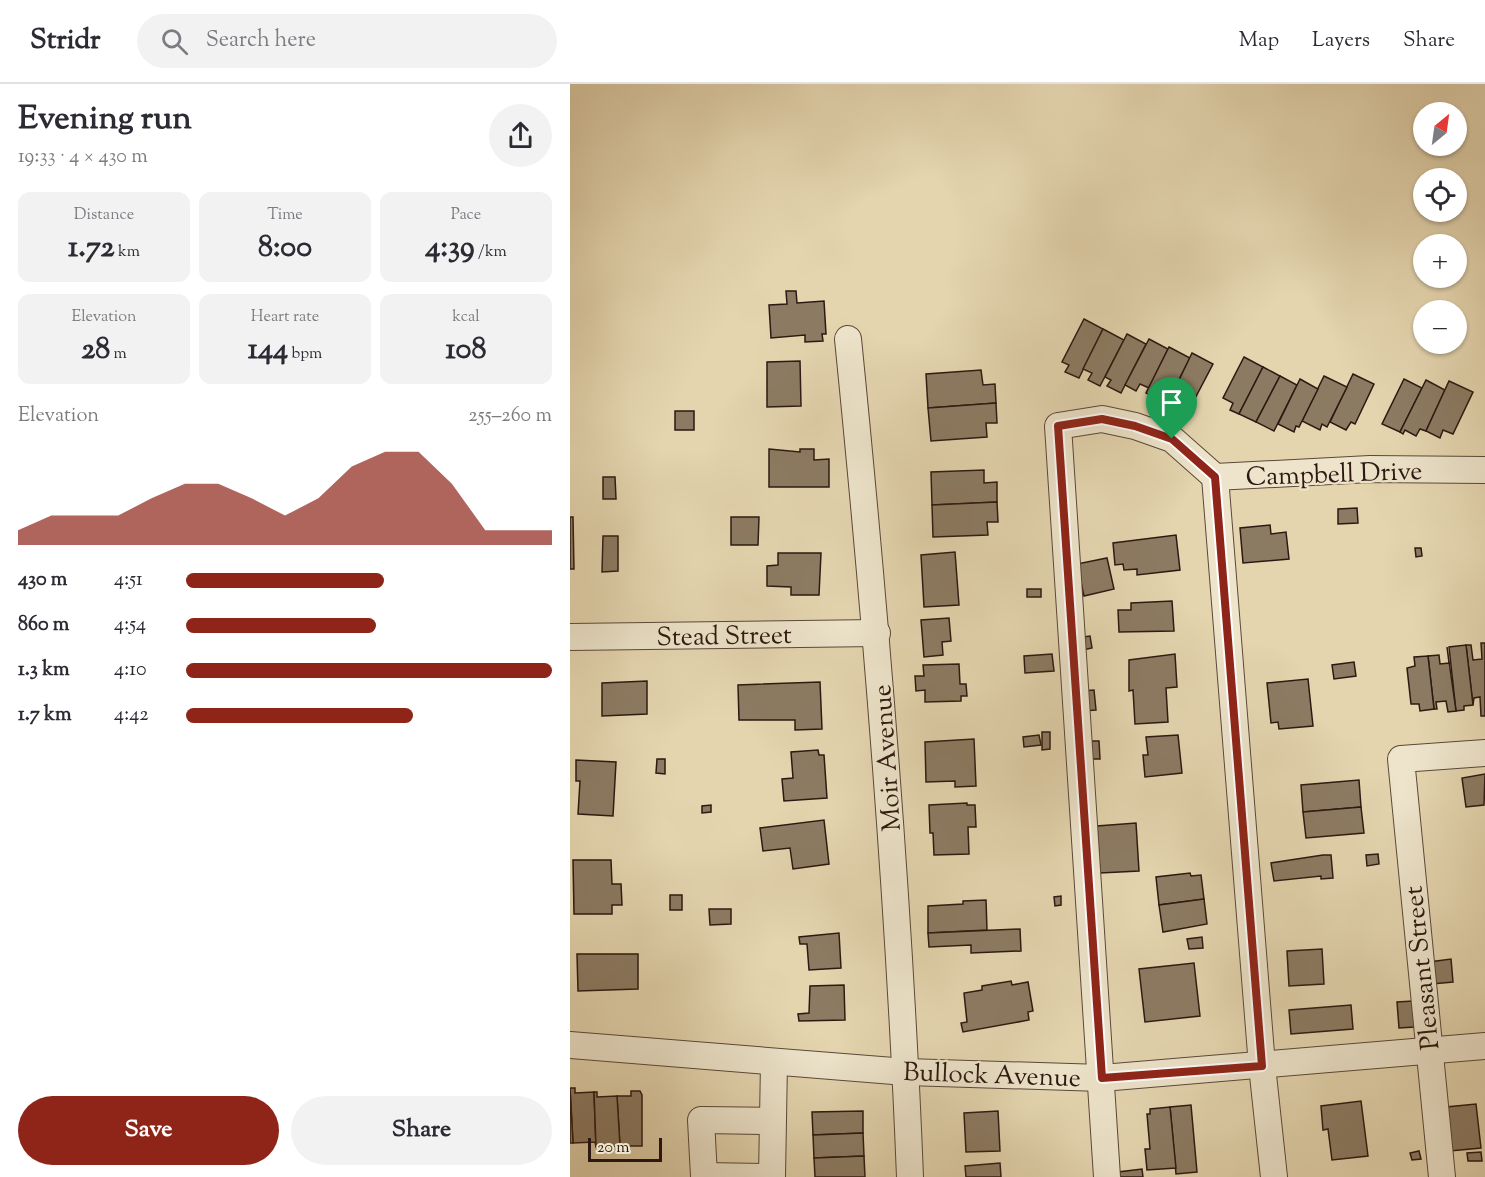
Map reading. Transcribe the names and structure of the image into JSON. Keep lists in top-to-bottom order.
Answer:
{
  "streets": {
    "street": [
      "Campbell Drive",
      "Stead Street",
      "Moir Avenue",
      "Pleasant Street",
      "Bullock Avenue"
    ]
  },
  "crossings": [
    ["Campbell Drive", "Bullock Avenue"],
    ["Stead Street", "Moir Avenue"],
    ["Moir Avenue", "Bullock Avenue"],
    ["Pleasant Street", "Bullock Avenue"]
  ],
  "scale_bar": "20 m",
  "north": "top right",
  "page": {
    "header": "Stridr",
    "search": "Search here",
    "nav": ["Map", "Layers", "Share"],
    "heading": ["Evening run", "19:33 · 4 × 430 m"],
    "map_buttons": ["+", "−"],
    "stats": [
      ["Distance", "1.72 km"],
      ["Time", "8:00"],
      ["Pace", "4:39 /km"],
      ["Elevation", "28 m"],
      ["Heart rate", "144 bpm"],
      ["kcal", "108"]
    ],
    "chart": ["Elevation", "255–260 m"],
    "list": [
      {
        "name": "430 m",
        "note": "4:51"
      },
      {
        "name": "860 m",
        "note": "4:54"
      },
      {
        "name": "1.3 km",
        "note": "4:10"
      },
      {
        "name": "1.7 km",
        "note": "4:42"
      }
    ],
    "buttons": ["Save", "Share"],
    "scale": "20 m"
  }
}
